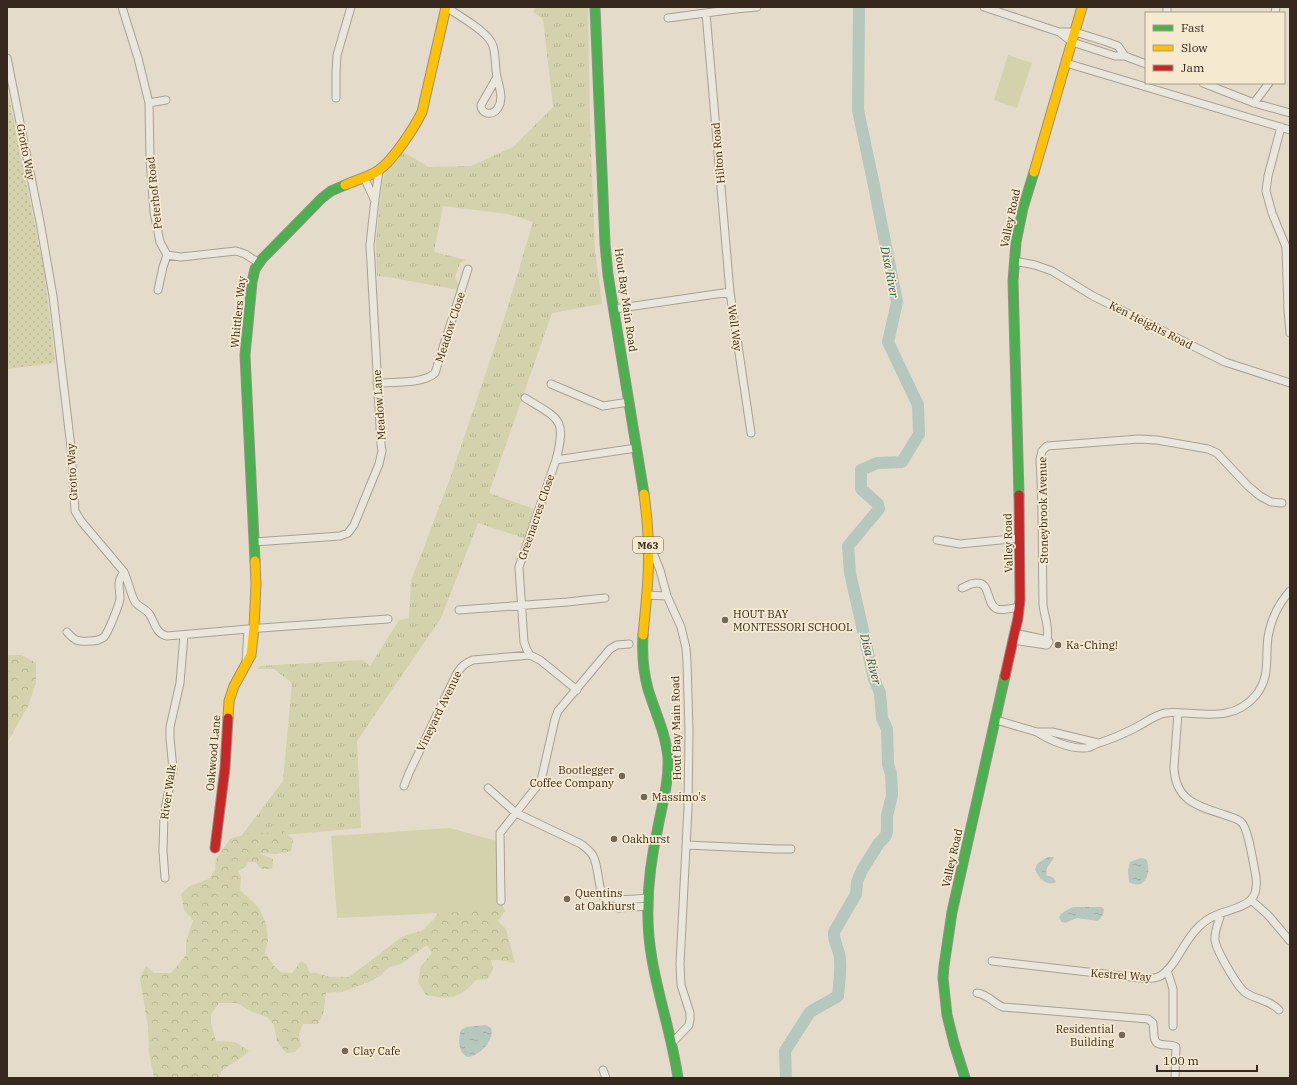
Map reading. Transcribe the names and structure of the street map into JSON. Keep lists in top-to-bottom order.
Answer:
{
  "streets": {
    "street": [
      "Grotto Way",
      "Hilton Road",
      "Peterhof Road",
      "Valley Road",
      "Hout Bay Main Road",
      "Whittlers Way",
      "Ken Heights Road",
      "Meadow Close",
      "Well Way",
      "Meadow Lane",
      "Stoneybrook Avenue",
      "Greenacres Close",
      "M63",
      "Vineyard Avenue",
      "Oakwood Lane",
      "River Walk",
      "Kestrel Way"
    ]
  },
  "crossings": [
    ["Grotto Way", "Whittlers Way"],
    ["Grotto Way", "Oakwood Lane"],
    ["Grotto Way", "River Walk"],
    ["Hilton Road", "Well Way"],
    ["Valley Road", "Ken Heights Road"],
    ["Valley Road", "Stoneybrook Avenue"],
    ["Hout Bay Main Road", "Well Way"],
    ["Hout Bay Main Road", "Greenacres Close"],
    ["Whittlers Way", "Meadow Lane"],
    ["Whittlers Way", "Oakwood Lane"],
    ["Meadow Close", "Meadow Lane"],
    ["Greenacres Close", "Vineyard Avenue"]
  ],
  "water": ["Disa River"],
  "places": [
    "HOUT BAY MONTESSORI SCHOOL",
    "Ka-Ching!",
    "Bootlegger Coffee Company",
    "Massimo's",
    "Oakhurst",
    "Quentins at Oakhurst",
    "Residential Building",
    "Clay Cafe"
  ],
  "legend": ["Fast", "Slow", "Jam"],
  "scale_bar": "100 m"
}
